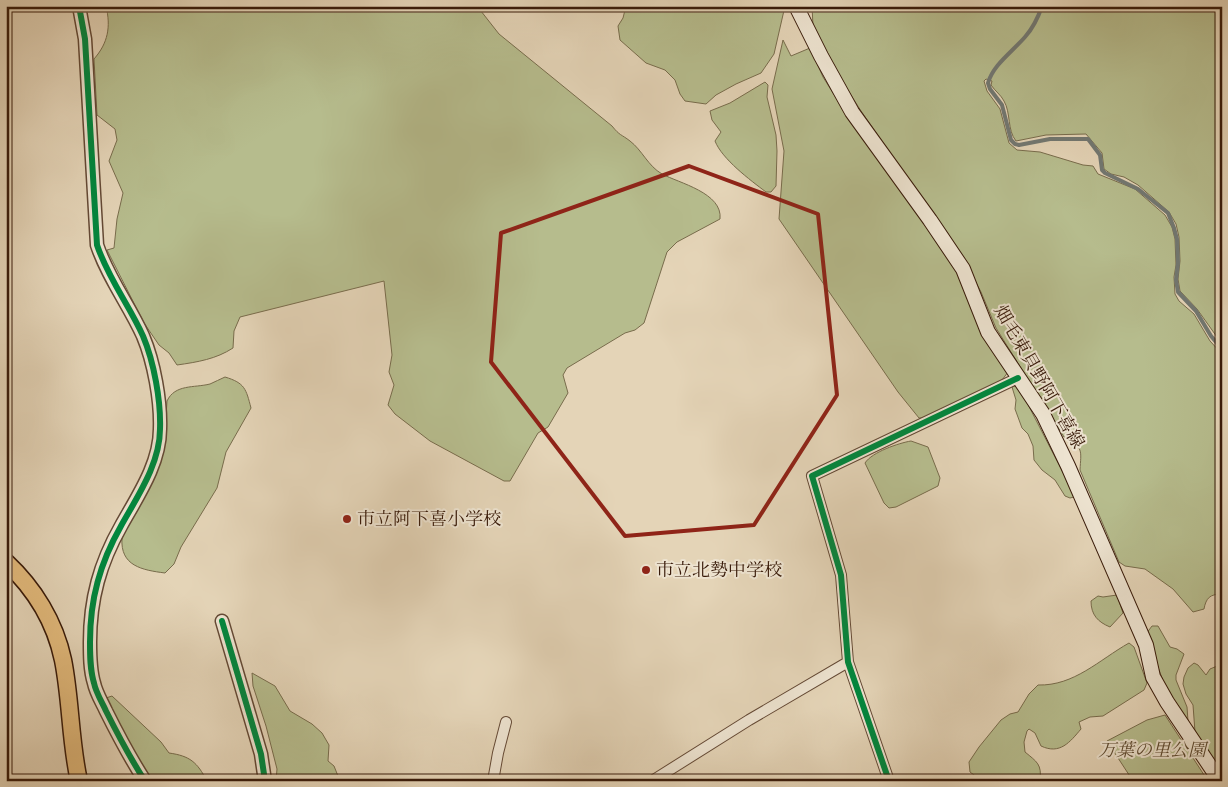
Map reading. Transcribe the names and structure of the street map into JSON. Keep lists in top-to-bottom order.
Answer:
{
  "streets": {
    "main road": ["畑毛東貝野阿下喜線"]
  },
  "parks": ["万葉の里公園"],
  "places": ["市立阿下喜小学校", "市立北勢中学校"]
}
